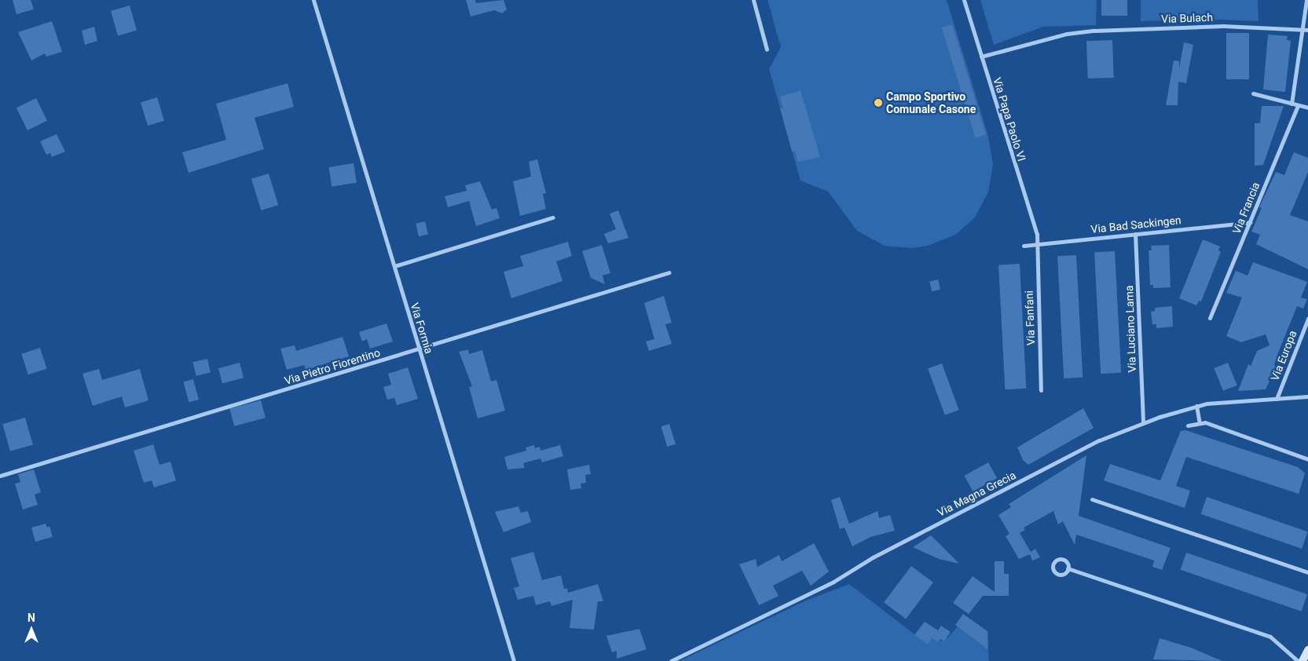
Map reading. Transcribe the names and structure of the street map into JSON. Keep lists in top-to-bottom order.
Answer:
{
  "streets": {
    "street": [
      "Via Bulach",
      "Via Papa Paolo VI",
      "Via Francia",
      "Via Bad Sackingen",
      "Via Fanfani",
      "Via Formia",
      "Via Luciano Lama",
      "Via Europa",
      "Via Pietro Fiorentino",
      "Via Magna Grecia"
    ]
  },
  "crossings": [
    ["Via Bulach", "Via Papa Paolo VI"],
    ["Via Papa Paolo VI", "Via Bad Sackingen"],
    ["Via Papa Paolo VI", "Via Fanfani"],
    ["Via Francia", "Via Bad Sackingen"],
    ["Via Bad Sackingen", "Via Fanfani"],
    ["Via Bad Sackingen", "Via Luciano Lama"],
    ["Via Formia", "Via Pietro Fiorentino"],
    ["Via Luciano Lama", "Via Magna Grecia"],
    ["Via Europa", "Via Magna Grecia"]
  ],
  "places": ["Campo Sportivo Comunale Casone"],
  "north": "top"
}
